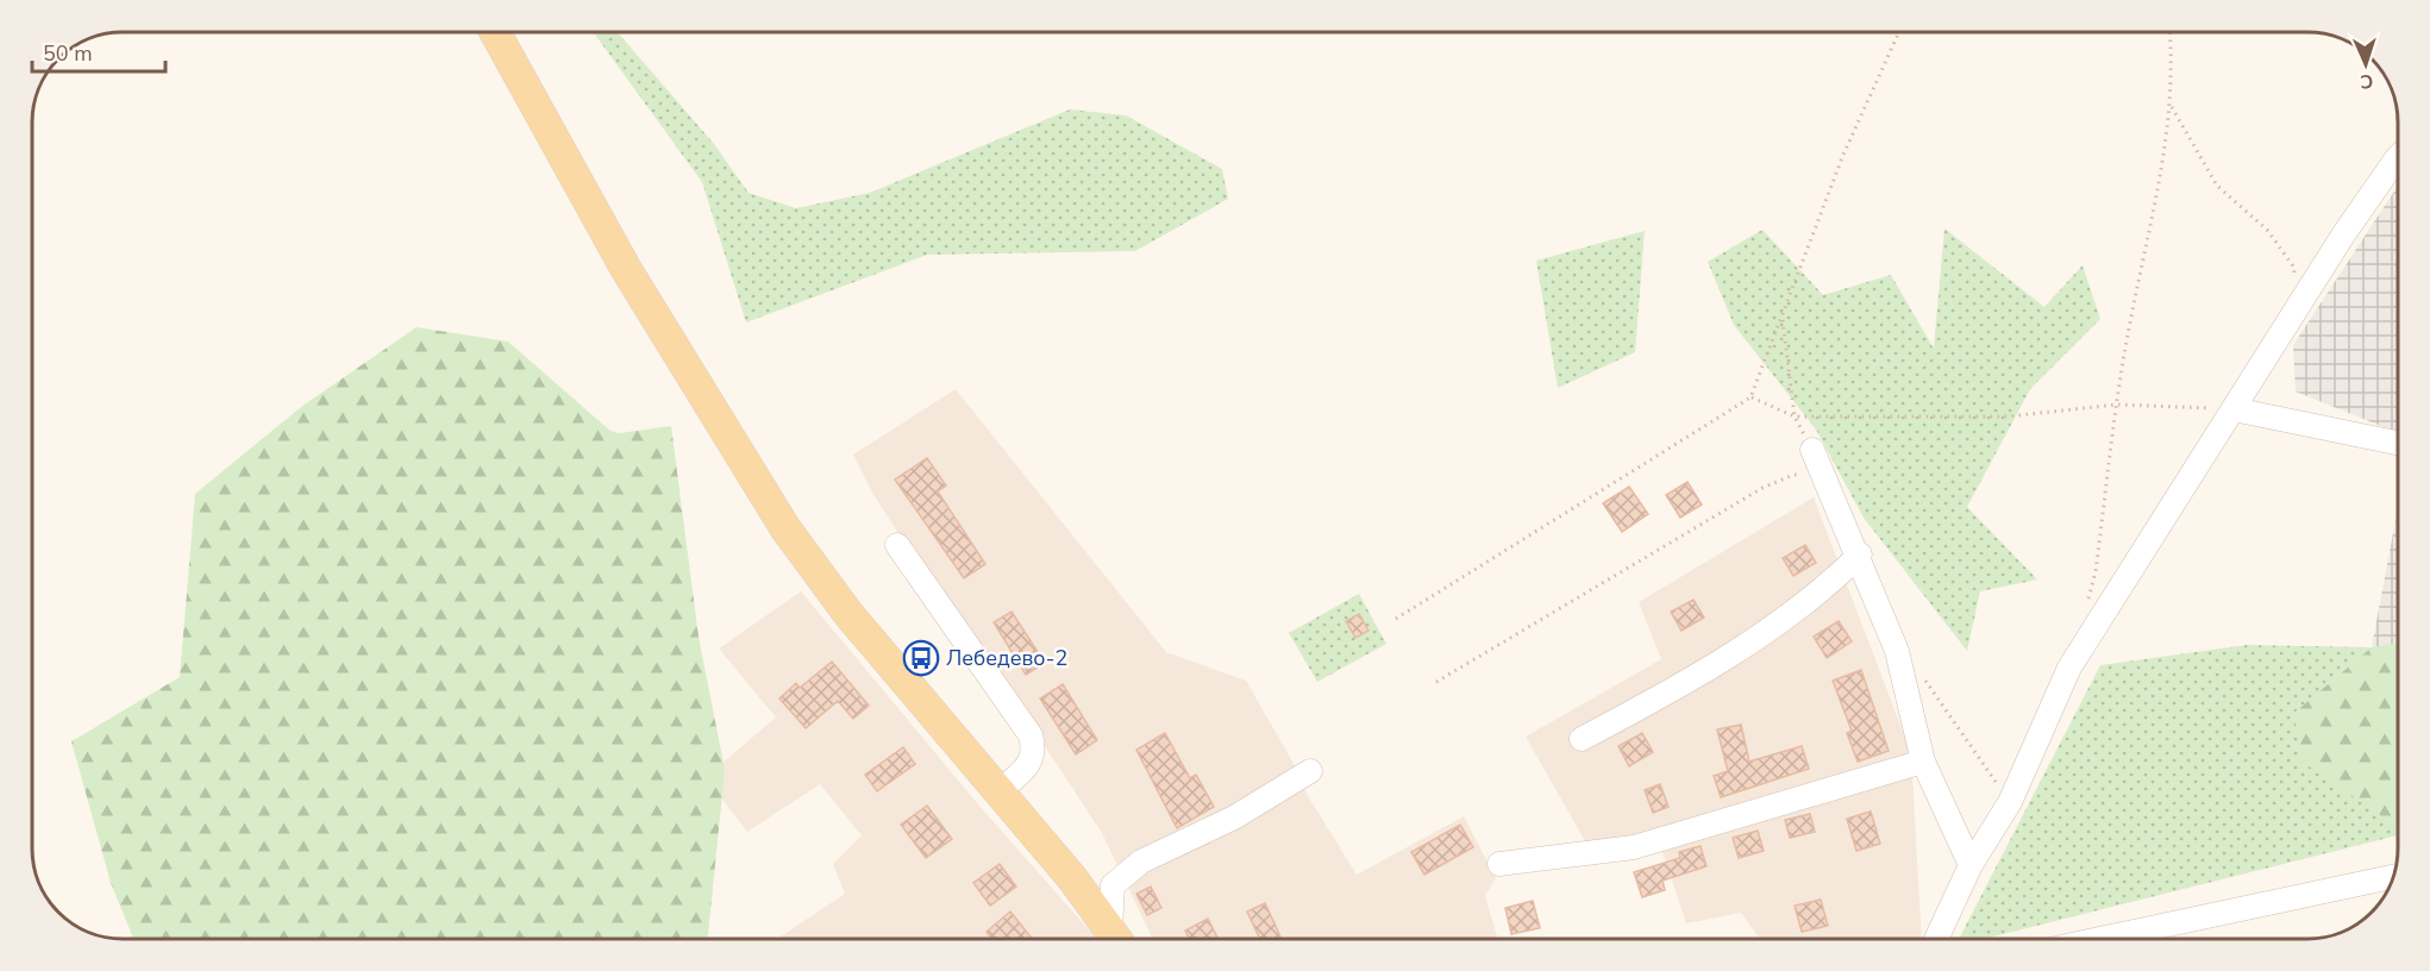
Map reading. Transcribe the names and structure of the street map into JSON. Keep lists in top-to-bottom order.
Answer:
{
  "places": {
    "bus stop": ["Лебедево-2"]
  },
  "scale_bar": "50 m",
  "north": "bottom"
}
